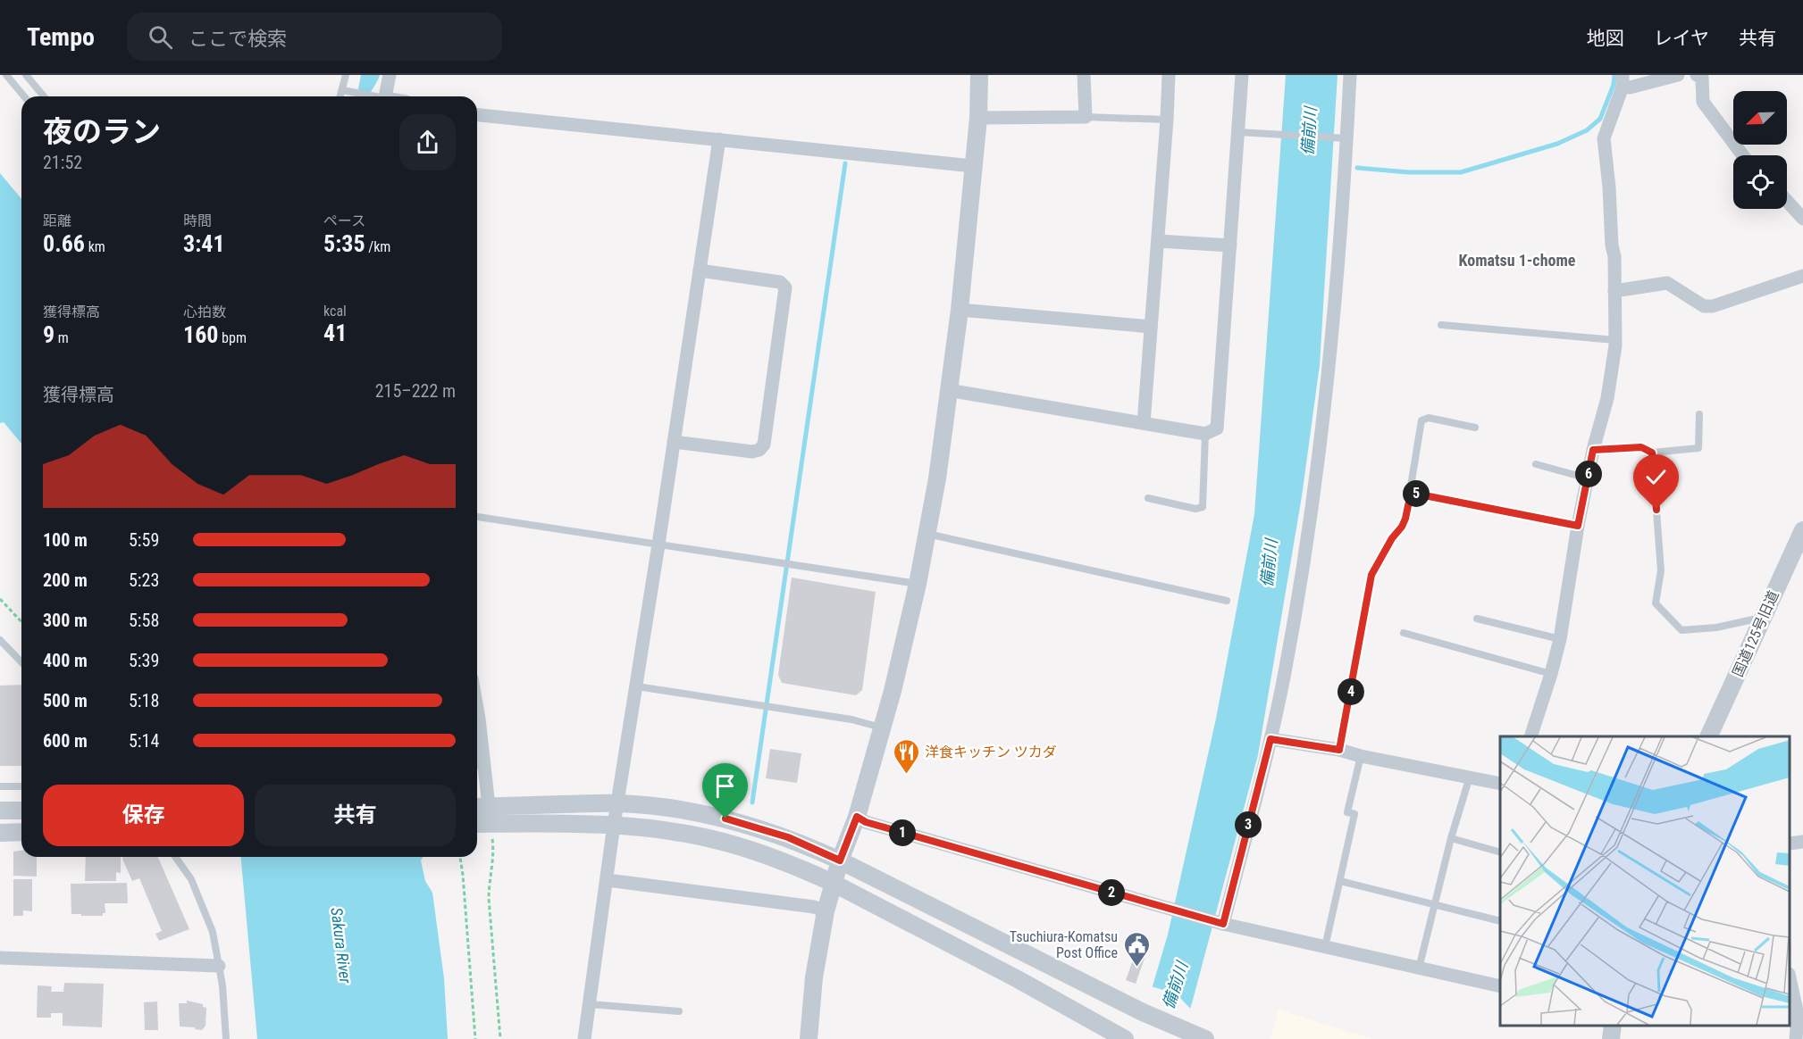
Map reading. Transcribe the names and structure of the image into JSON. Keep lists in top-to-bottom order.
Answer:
{
  "streets": {
    "street": ["国道125号旧道"]
  },
  "districts": ["Komatsu 1-chome"],
  "water": ["備前川", "Sakura River"],
  "places": {
    "restaurant": ["洋食キッチン ツカダ"],
    "public building": ["Tsuchiura-Komatsu Post Office"]
  },
  "north": "bottom left",
  "page": {
    "header": "Tempo",
    "search": "ここで検索",
    "nav": ["地図", "レイヤ", "共有"],
    "heading": ["夜のラン", "21:52"],
    "stats": [
      ["距離", "0.66 km"],
      ["時間", "3:41"],
      ["ペース", "5:35 /km"],
      ["獲得標高", "9 m"],
      ["心拍数", "160 bpm"],
      ["kcal", "41"]
    ],
    "chart": ["獲得標高", "215–222 m"],
    "pins": [
      "6",
      "5",
      "4",
      "3",
      "1",
      "2"
    ],
    "list": [
      {
        "name": "100 m",
        "note": "5:59"
      },
      {
        "name": "200 m",
        "note": "5:23"
      },
      {
        "name": "300 m",
        "note": "5:58"
      },
      {
        "name": "400 m",
        "note": "5:39"
      },
      {
        "name": "500 m",
        "note": "5:18"
      },
      {
        "name": "600 m",
        "note": "5:14"
      }
    ],
    "buttons": ["保存", "共有"]
  }
}
